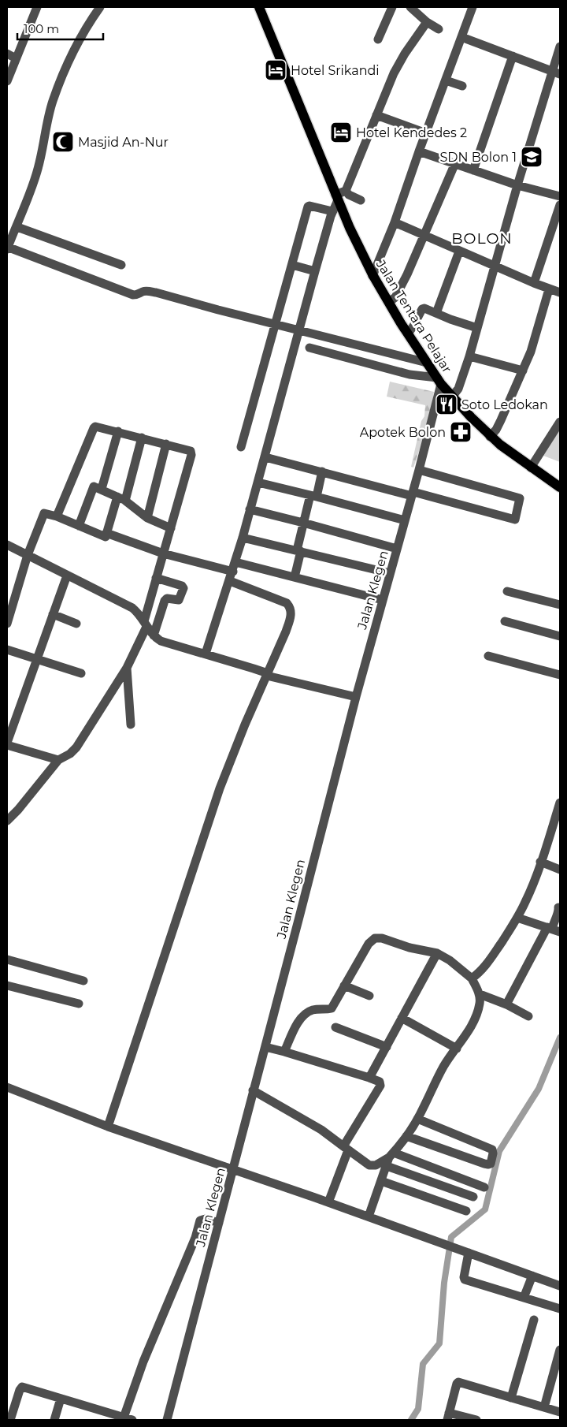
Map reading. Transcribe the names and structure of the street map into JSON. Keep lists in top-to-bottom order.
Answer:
{
  "streets": {
    "main road": ["Jalan Tentara Pelajar"],
    "street": ["Jalan Klegen"]
  },
  "crossings": [
    ["Jalan Tentara Pelajar", "Jalan Klegen"]
  ],
  "districts": ["BOLON"],
  "places": {
    "hotel": ["Hotel Srikandi", "Hotel Kendedes 2"],
    "mosque": ["Masjid An-Nur"],
    "school or university": ["SDN Bolon 1"],
    "restaurant": ["Soto Ledokan"],
    "pharmacy": ["Apotek Bolon"]
  },
  "scale_bar": "100 m"
}
